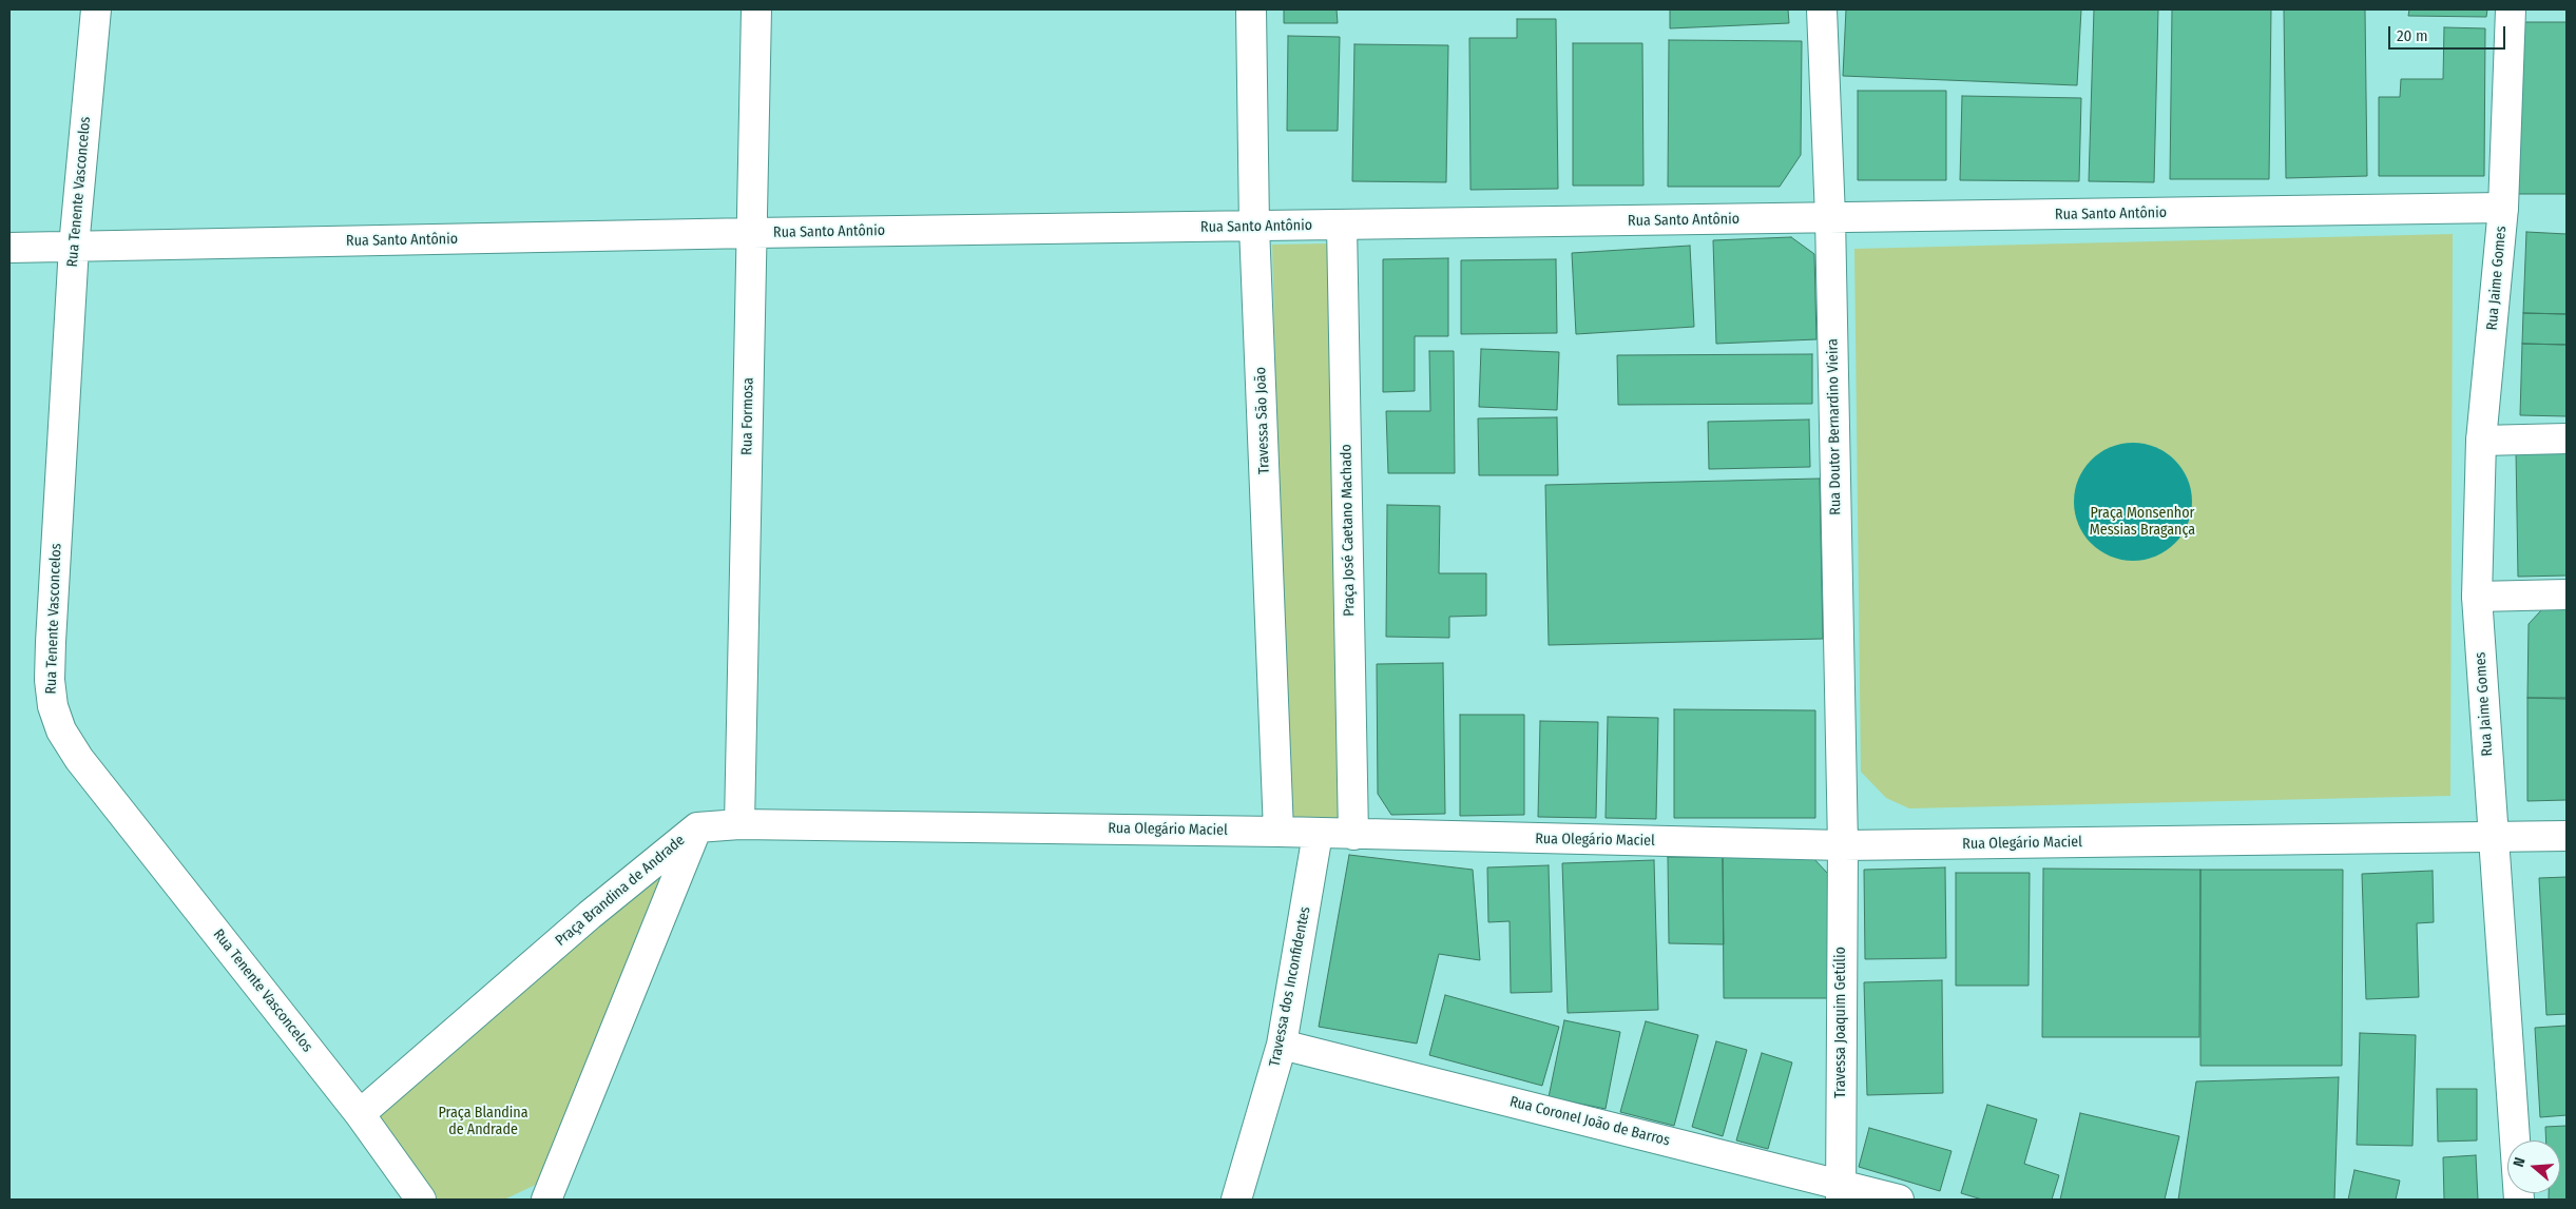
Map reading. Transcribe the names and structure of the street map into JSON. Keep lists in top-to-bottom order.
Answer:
{
  "streets": {
    "street": [
      "Rua Tenente Vasconcelos",
      "Rua Santo Antônio",
      "Rua Jaime Gomes",
      "Rua Formosa",
      "Travessa São João",
      "Rua Doutor Bernardino Vieira",
      "Praça José Caetano Machado",
      "Rua Olegário Maciel",
      "Praça Brandina de Andrade",
      "Travessa dos Inconfidentes",
      "Travessa Joaquim Getúlio",
      "Rua Coronel João de Barros"
    ]
  },
  "crossings": [
    ["Rua Tenente Vasconcelos", "Rua Santo Antônio"],
    ["Rua Tenente Vasconcelos", "Praça Brandina de Andrade"],
    ["Rua Santo Antônio", "Rua Jaime Gomes"],
    ["Rua Santo Antônio", "Rua Formosa"],
    ["Rua Santo Antônio", "Travessa São João"],
    ["Rua Santo Antônio", "Rua Doutor Bernardino Vieira"],
    ["Rua Santo Antônio", "Praça José Caetano Machado"],
    ["Rua Jaime Gomes", "Rua Olegário Maciel"],
    ["Rua Formosa", "Rua Olegário Maciel"],
    ["Travessa São João", "Rua Olegário Maciel"],
    ["Rua Doutor Bernardino Vieira", "Rua Olegário Maciel"],
    ["Rua Doutor Bernardino Vieira", "Travessa Joaquim Getúlio"],
    ["Praça José Caetano Machado", "Rua Olegário Maciel"],
    ["Rua Olegário Maciel", "Praça Brandina de Andrade"],
    ["Rua Olegário Maciel", "Travessa dos Inconfidentes"],
    ["Rua Olegário Maciel", "Travessa Joaquim Getúlio"],
    ["Travessa dos Inconfidentes", "Rua Coronel João de Barros"],
    ["Travessa Joaquim Getúlio", "Rua Coronel João de Barros"]
  ],
  "parks": ["Praça Monsenhor Messias Bragança", "Praça Blandina de Andrade"],
  "scale_bar": "20 m",
  "north": "left"
}
